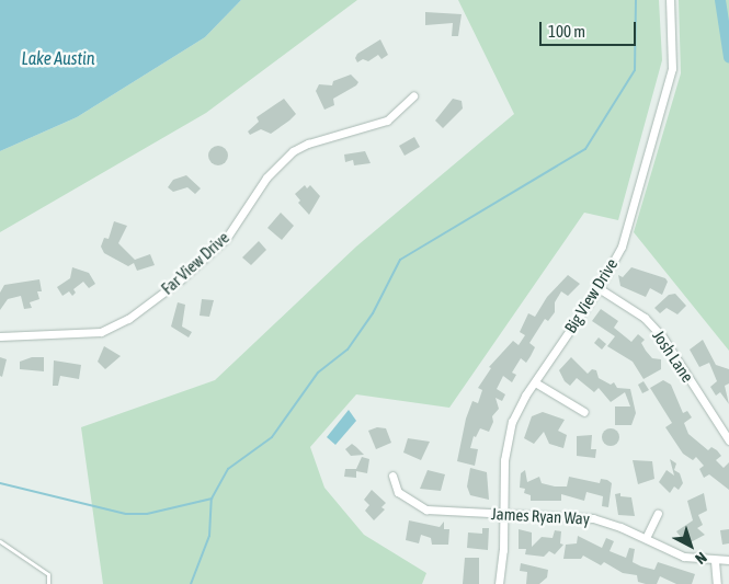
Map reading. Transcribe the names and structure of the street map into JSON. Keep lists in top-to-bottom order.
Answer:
{
  "streets": {
    "street": [
      "Far View Drive",
      "Big View Drive",
      "Josh Lane",
      "James Ryan Way"
    ]
  },
  "crossings": [
    ["Big View Drive", "Josh Lane"],
    ["Big View Drive", "James Ryan Way"]
  ],
  "water": ["Lake Austin"],
  "scale_bar": "100 m",
  "north": "bottom right"
}
